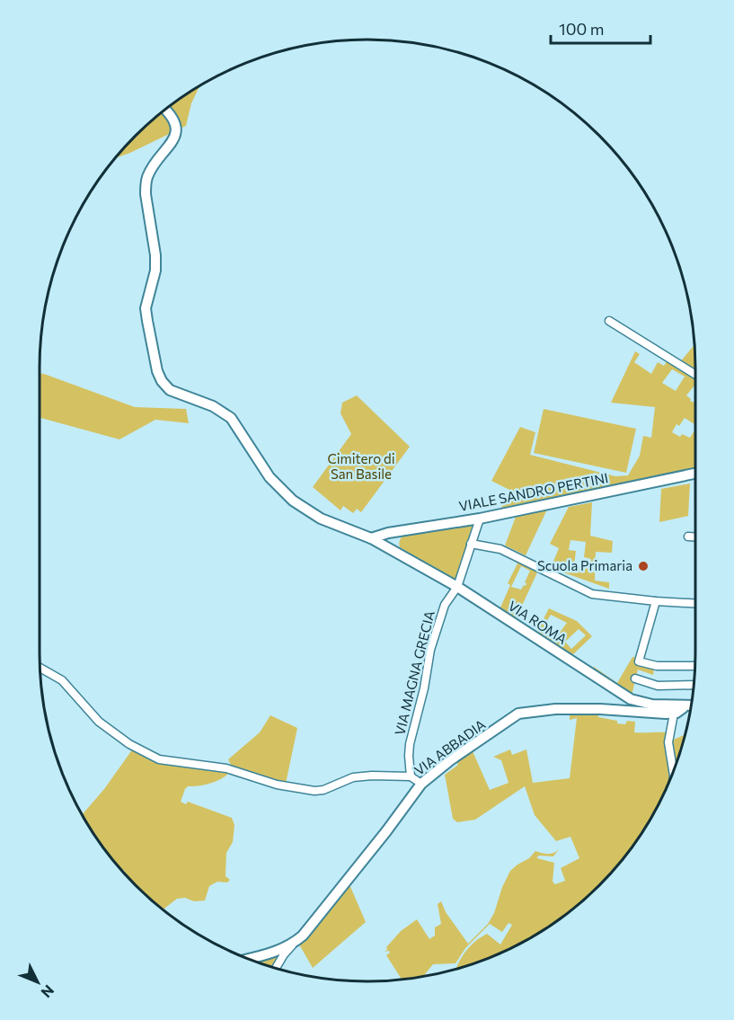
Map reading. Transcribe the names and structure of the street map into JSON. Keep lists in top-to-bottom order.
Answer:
{
  "streets": {
    "street": [
      "VIALE SANDRO PERTINI",
      "VIA ROMA",
      "VIA MAGNA GRECIA",
      "VIA ABBADIA"
    ]
  },
  "crossings": [
    ["VIALE SANDRO PERTINI", "VIA ROMA"],
    ["VIALE SANDRO PERTINI", "VIA MAGNA GRECIA"],
    ["VIA ROMA", "VIA MAGNA GRECIA"]
  ],
  "parks": ["Cimitero di San Basile"],
  "places": ["Scuola Primaria"],
  "scale_bar": "100 m",
  "north": "bottom right"
}
